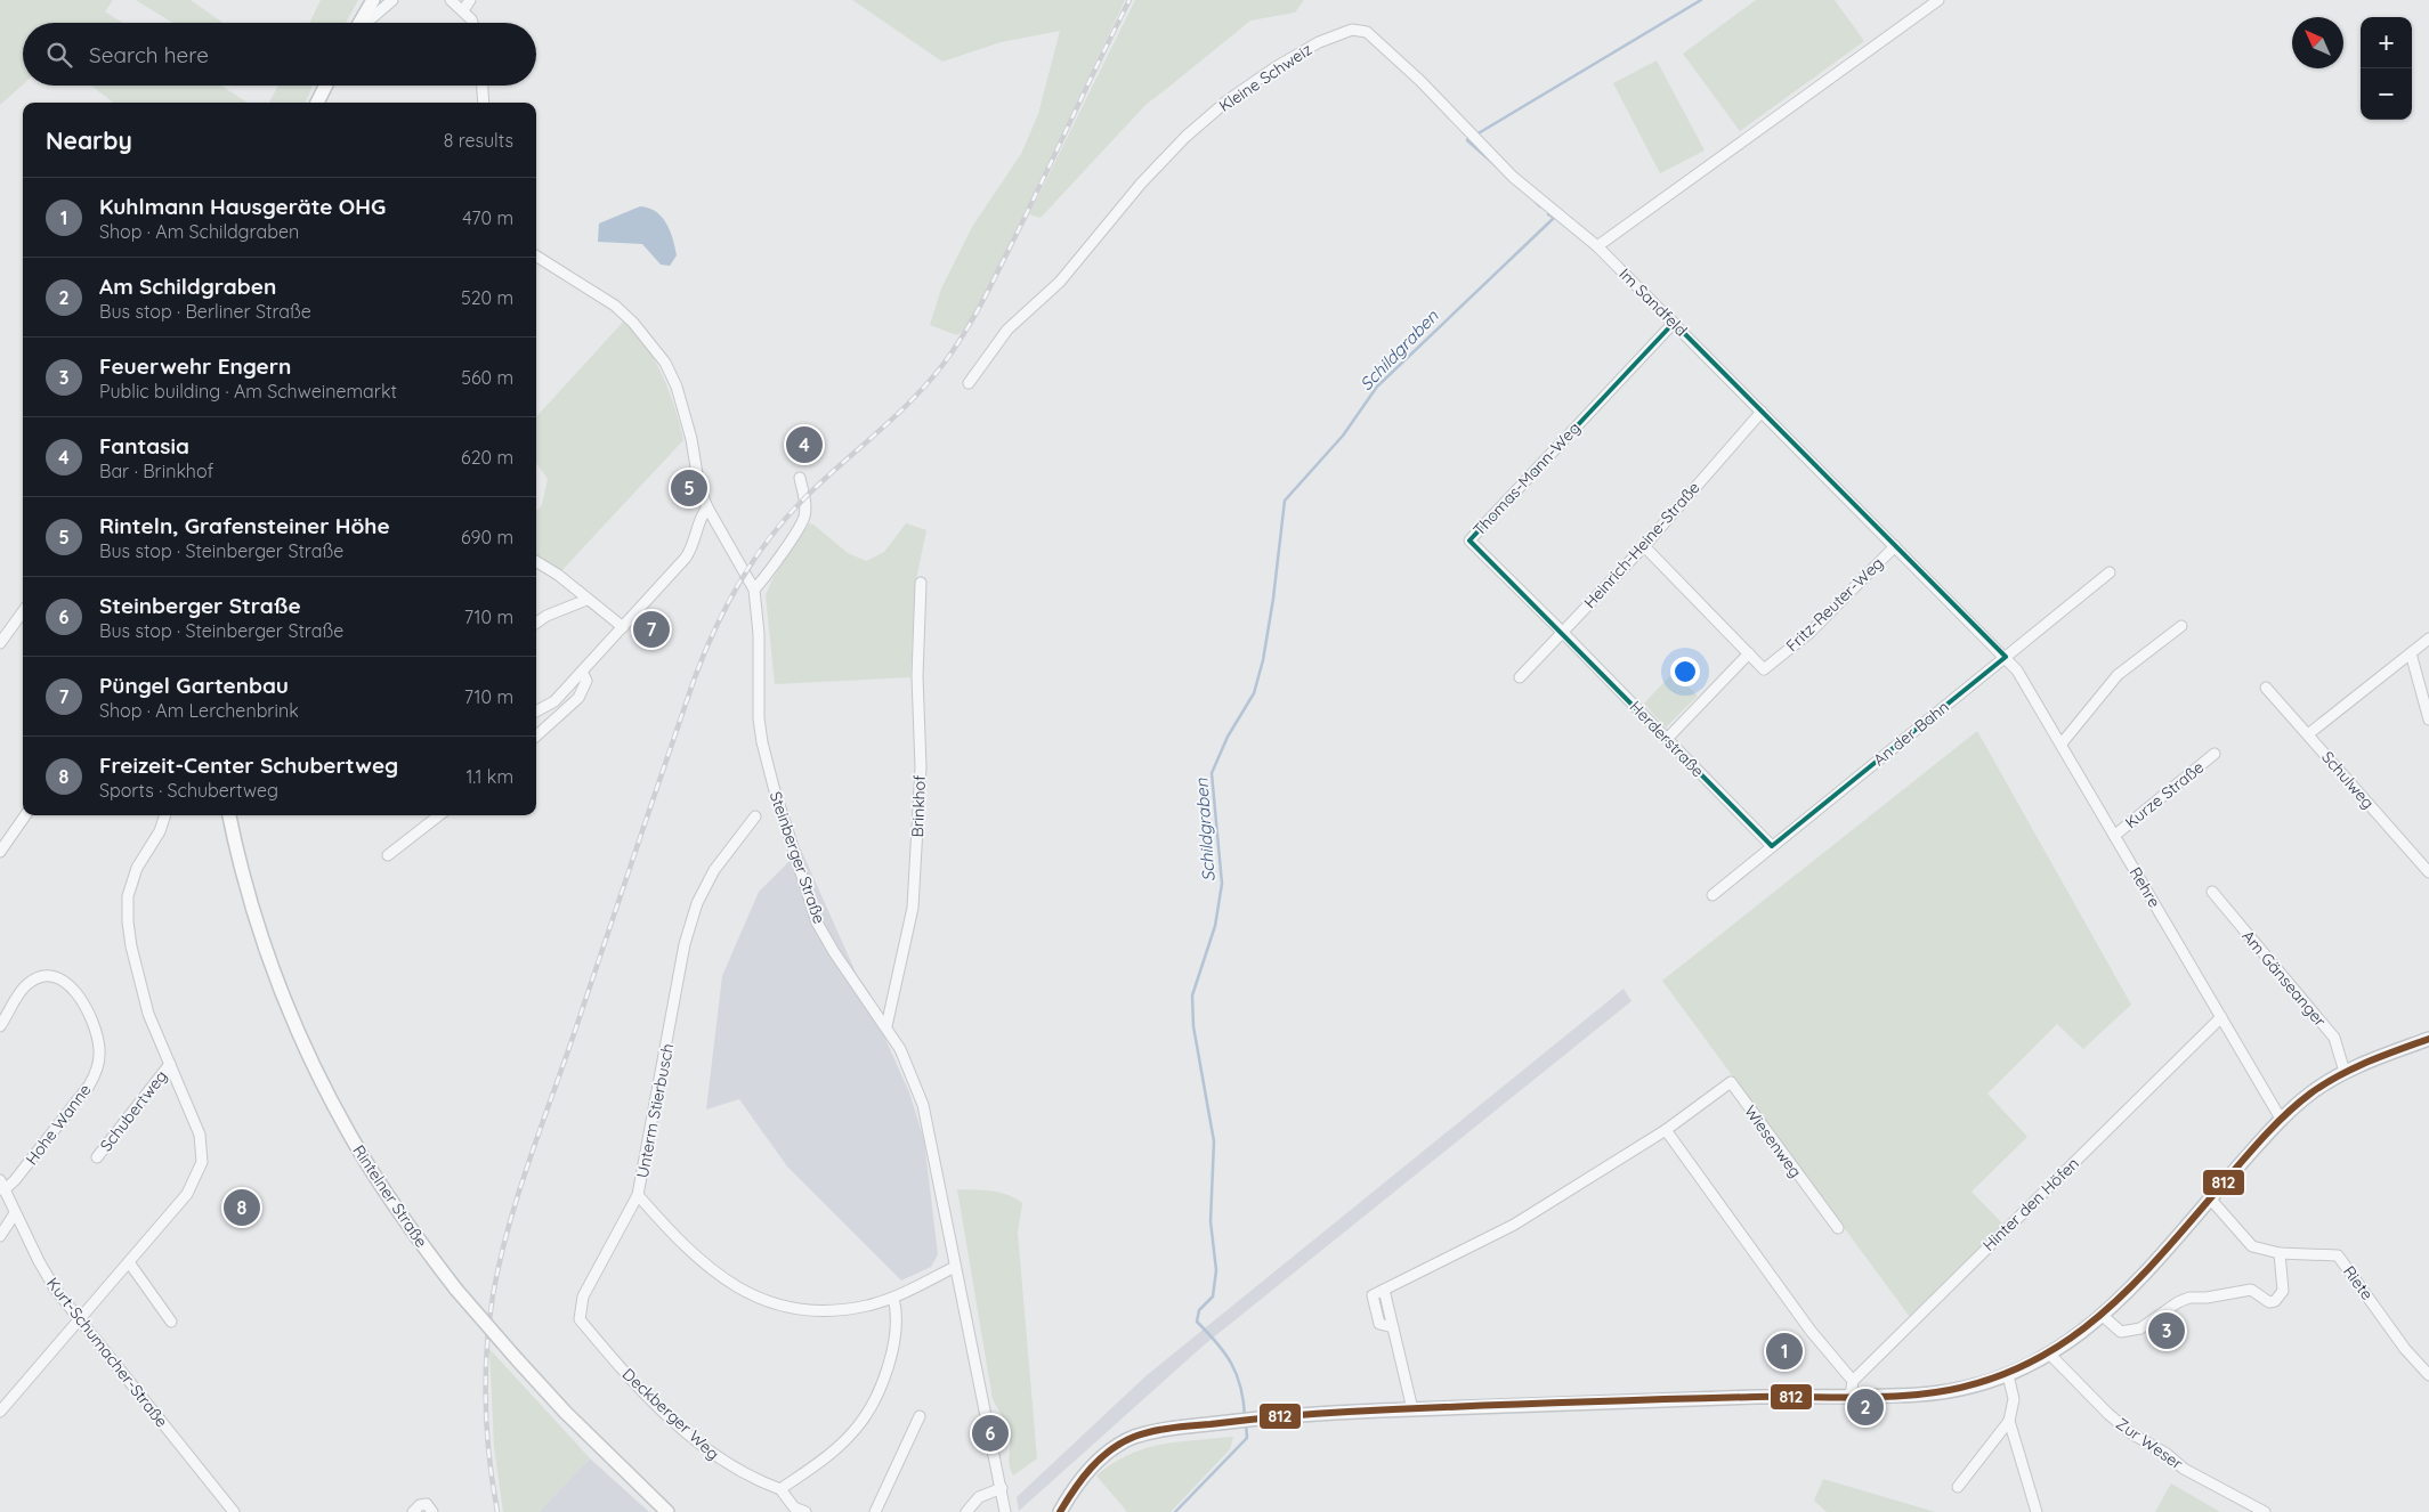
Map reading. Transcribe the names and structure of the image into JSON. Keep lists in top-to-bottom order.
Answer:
{
  "streets": {
    "main road": ["Rintelner Straße"],
    "street": [
      "Kleine Schweiz",
      "Im Sandfeld",
      "Thomas-Mann-Weg",
      "Heinrich-Heine-Straße",
      "Fritz-Reuter-Weg",
      "An der Bahn",
      "Herderstraße",
      "Schulweg",
      "Kurze Straße",
      "Brinkhof",
      "Steinberger Straße",
      "Rehre",
      "Am Gänseanger",
      "Schubertweg",
      "Unterm Stierbusch",
      "Hohe Wanne",
      "Wiesenweg",
      "Hinter den Höfen",
      "Riete",
      "Kurt-Schumacher-Straße",
      "Deckberger Weg",
      "Zur Weser"
    ]
  },
  "crossings": [
    ["Kleine Schweiz", "Im Sandfeld"],
    ["Im Sandfeld", "Thomas-Mann-Weg"],
    ["Im Sandfeld", "Heinrich-Heine-Straße"],
    ["Im Sandfeld", "Fritz-Reuter-Weg"],
    ["Im Sandfeld", "An der Bahn"],
    ["Im Sandfeld", "Rehre"],
    ["Thomas-Mann-Weg", "Heinrich-Heine-Straße"],
    ["Thomas-Mann-Weg", "Herderstraße"],
    ["Heinrich-Heine-Straße", "Fritz-Reuter-Weg"],
    ["Heinrich-Heine-Straße", "Herderstraße"],
    ["An der Bahn", "Herderstraße"],
    ["An der Bahn", "Rehre"],
    ["Kurze Straße", "Rehre"],
    ["Brinkhof", "Steinberger Straße"],
    ["Steinberger Straße", "Unterm Stierbusch"],
    ["Rehre", "Hinter den Höfen"],
    ["Schubertweg", "Kurt-Schumacher-Straße"],
    ["Unterm Stierbusch", "Deckberger Weg"],
    ["Hohe Wanne", "Kurt-Schumacher-Straße"]
  ],
  "water": ["Schildgraben"],
  "lines": ["transit line 812"],
  "north": "top left",
  "page": {
    "map_buttons": ["+", "−"],
    "search": "Search here",
    "heading": ["Nearby", "8 results"],
    "list": [
      {
        "mark": "1",
        "name": "Kuhlmann Hausgeräte OHG",
        "note": "Shop · Am Schildgraben",
        "value": "470 m"
      },
      {
        "mark": "2",
        "name": "Am Schildgraben",
        "note": "Bus stop · Berliner Straße",
        "value": "520 m"
      },
      {
        "mark": "3",
        "name": "Feuerwehr Engern",
        "note": "Public building · Am Schweinemarkt",
        "value": "560 m"
      },
      {
        "mark": "4",
        "name": "Fantasia",
        "note": "Bar · Brinkhof",
        "value": "620 m"
      },
      {
        "mark": "5",
        "name": "Rinteln, Grafensteiner Höhe",
        "note": "Bus stop · Steinberger Straße",
        "value": "690 m"
      },
      {
        "mark": "6",
        "name": "Steinberger Straße",
        "note": "Bus stop · Steinberger Straße",
        "value": "710 m"
      },
      {
        "mark": "7",
        "name": "Püngel Gartenbau",
        "note": "Shop · Am Lerchenbrink",
        "value": "710 m"
      },
      {
        "mark": "8",
        "name": "Freizeit-Center Schubertweg",
        "note": "Sports · Schubertweg",
        "value": "1.1 km"
      }
    ],
    "pins": [
      "4",
      "5",
      "7",
      "8",
      "3",
      "1",
      "2",
      "6"
    ]
  }
}
